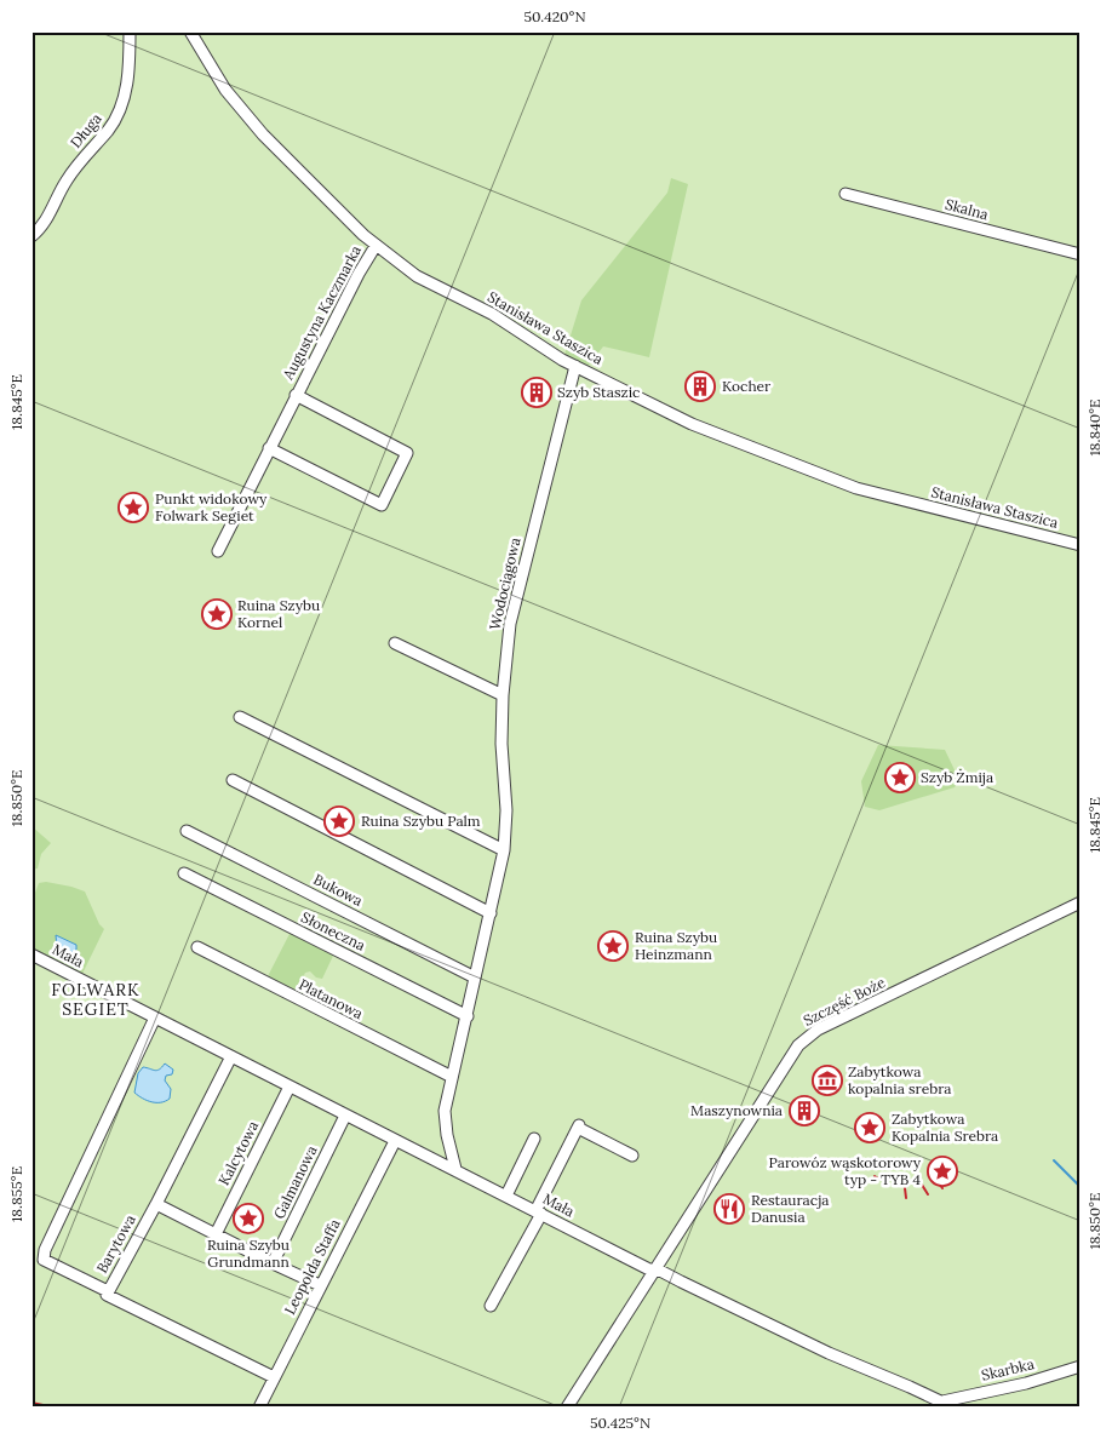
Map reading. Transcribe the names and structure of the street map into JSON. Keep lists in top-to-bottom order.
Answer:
{
  "streets": {
    "street": [
      "Długa",
      "Skalna",
      "Augustyna Kaczmarka",
      "Stanisława Staszica",
      "Wodociągowa",
      "Bukowa",
      "Słoneczna",
      "Mała",
      "Platanowa",
      "Szczęść Boże",
      "Kalcytowa",
      "Galmanowa",
      "Barytowa",
      "Leopolda Staffa",
      "Skarbka"
    ]
  },
  "crossings": [
    ["Augustyna Kaczmarka", "Stanisława Staszica"],
    ["Stanisława Staszica", "Wodociągowa"],
    ["Wodociągowa", "Bukowa"],
    ["Wodociągowa", "Słoneczna"],
    ["Wodociągowa", "Mała"],
    ["Wodociągowa", "Platanowa"],
    ["Mała", "Szczęść Boże"],
    ["Mała", "Kalcytowa"],
    ["Mała", "Galmanowa"],
    ["Mała", "Barytowa"],
    ["Mała", "Leopolda Staffa"],
    ["Mała", "Skarbka"],
    ["Barytowa", "Leopolda Staffa"]
  ],
  "districts": ["FOLWARK SEGIET"],
  "places": {
    "building": ["Kocher", "Szyb Staszic", "Maszynownia"],
    "place": [
      "Punkt widokowy Folwark Segiet",
      "Ruina Szybu Kornel",
      "Szyb Żmija",
      "Ruina Szybu Palm",
      "Ruina Szybu Heinzmann",
      "Zabytkowa Kopalnia Srebra",
      "Parowóz wąskotorowy typ - TYB 4",
      "Ruina Szybu Grundmann"
    ],
    "museum": ["Zabytkowa kopalnia srebra"],
    "restaurant": ["Restauracja Danusia"]
  },
  "coordinates": [
    "50.420°N",
    "18.845°E",
    "18.840°E",
    "18.850°E",
    "18.855°E",
    "50.425°N"
  ]
}
